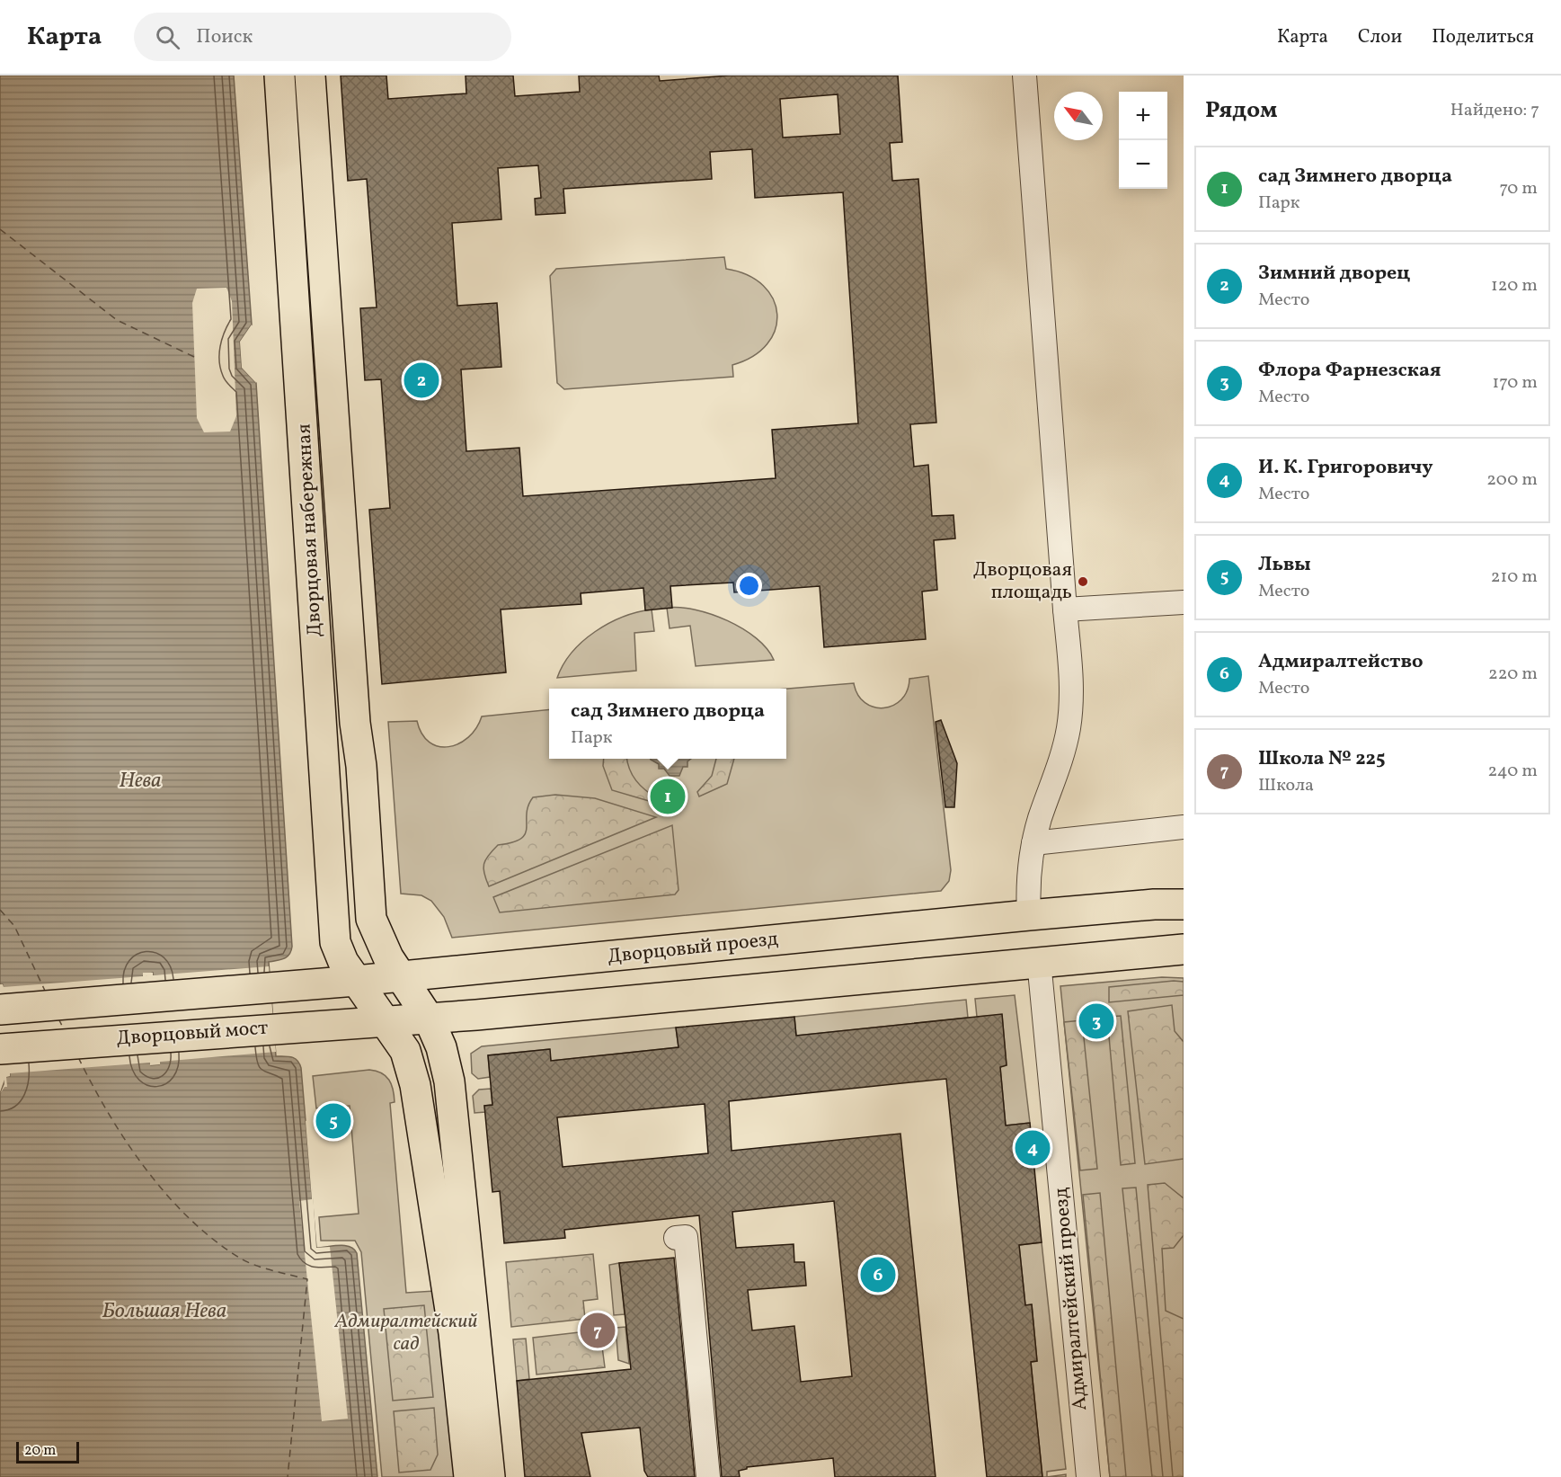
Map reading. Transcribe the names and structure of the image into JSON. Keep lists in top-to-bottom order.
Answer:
{
  "streets": {
    "main road": ["Дворцовая набережная", "Дворцовый проезд", "Дворцовый мост"],
    "street": ["Адмиралтейский проезд"]
  },
  "crossings": [
    ["Дворцовая набережная", "Дворцовый проезд"],
    ["Дворцовая набережная", "Дворцовый мост"],
    ["Дворцовый проезд", "Дворцовый мост"]
  ],
  "water": ["Нева", "Большая Нева"],
  "parks": ["Адмиралтейский сад"],
  "places": ["Дворцовая площадь"],
  "scale_bar": "20 m",
  "north": "top left",
  "page": {
    "header": "Карта",
    "search": "Поиск",
    "nav": ["Карта", "Слои", "Поделиться"],
    "heading": ["Рядом", "Найдено: 7"],
    "map_buttons": ["+", "−"],
    "list": [
      {
        "mark": "1",
        "name": "сад Зимнего дворца",
        "note": "Парк",
        "value": "70 m"
      },
      {
        "mark": "2",
        "name": "Зимний дворец",
        "note": "Место",
        "value": "120 m"
      },
      {
        "mark": "3",
        "name": "Флора Фарнезская",
        "note": "Место",
        "value": "170 m"
      },
      {
        "mark": "4",
        "name": "И. К. Григоровичу",
        "note": "Место",
        "value": "200 m"
      },
      {
        "mark": "5",
        "name": "Львы",
        "note": "Место",
        "value": "210 m"
      },
      {
        "mark": "6",
        "name": "Адмиралтейство",
        "note": "Место",
        "value": "220 m"
      },
      {
        "mark": "7",
        "name": "Школа № 225",
        "note": "Школа",
        "value": "240 m"
      }
    ],
    "pins": [
      "2",
      "1",
      "3",
      "5",
      "4",
      "6",
      "7"
    ],
    "popup": ["сад Зимнего дворца", "Парк"],
    "scale": "20 m"
  }
}
